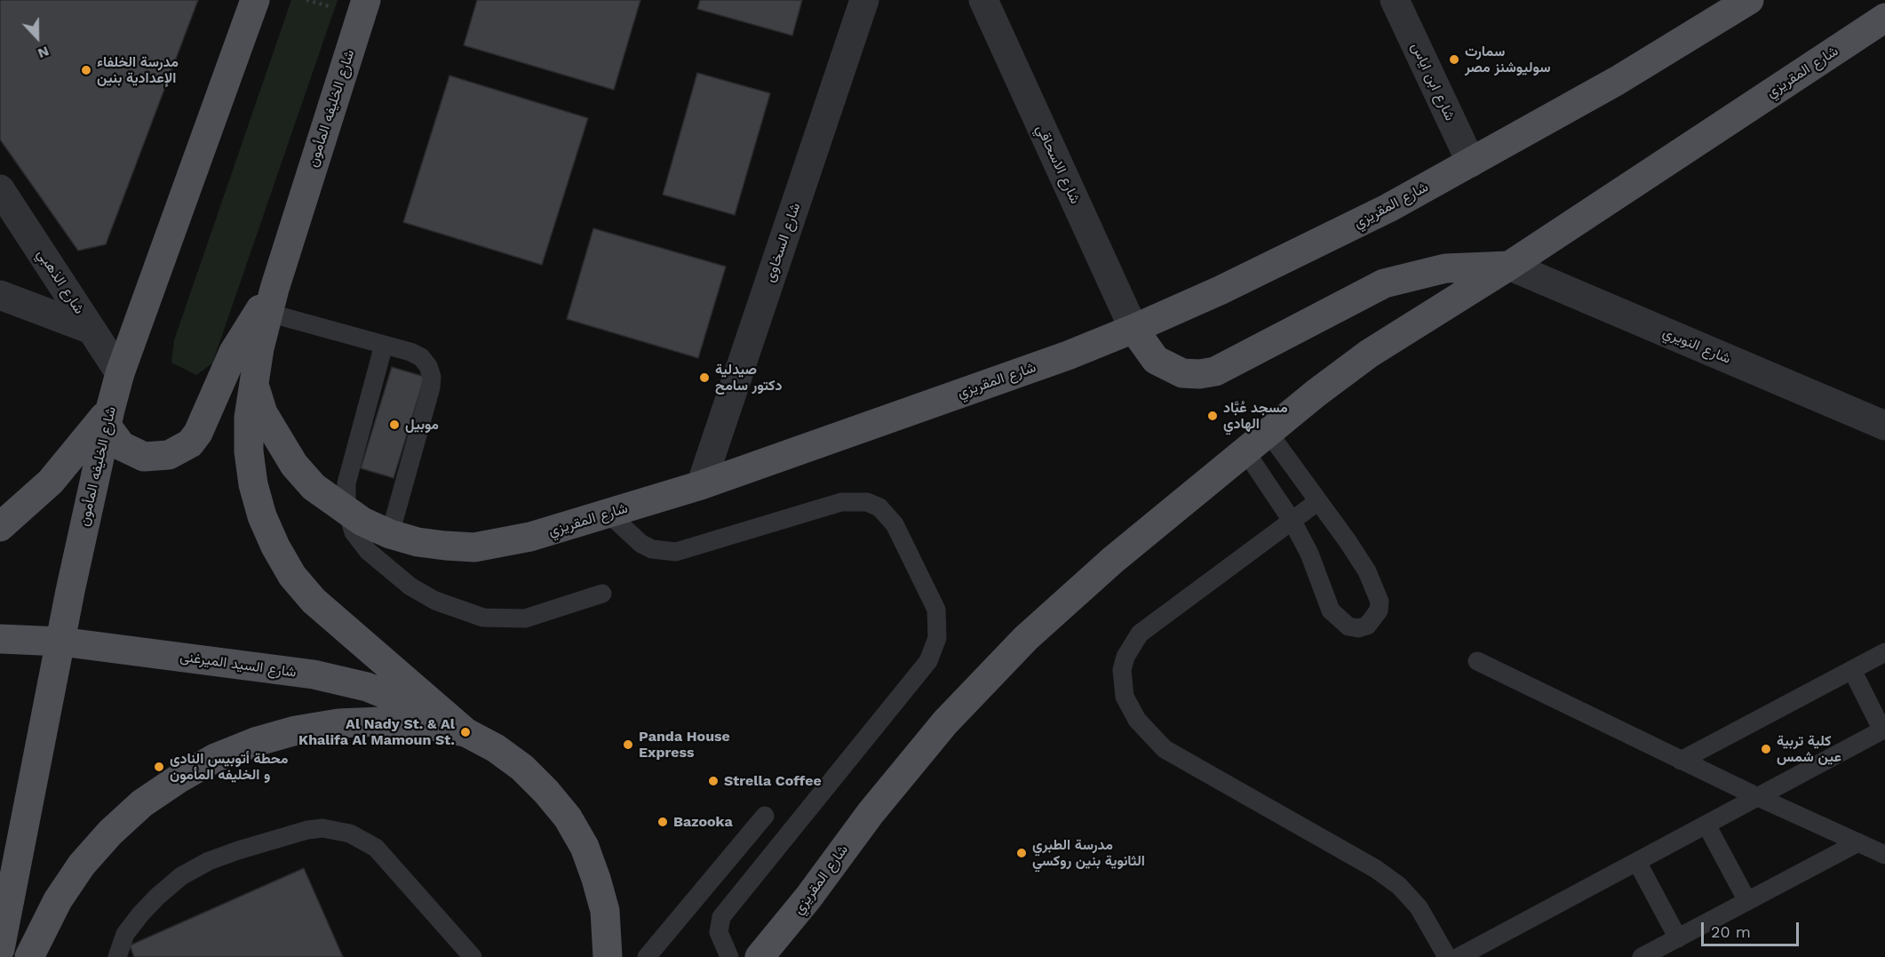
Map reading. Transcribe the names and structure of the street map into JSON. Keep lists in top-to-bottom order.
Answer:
{
  "streets": {
    "main road": ["شارع المقريزي", "شارع الخليفه المأمون", "شارع السيد الميرغنى"],
    "street": [
      "شارع ابن اياس",
      "شارع الاسحاقي",
      "شارع السخاوى",
      "شارع الذهبي",
      "شارع النويري"
    ]
  },
  "crossings": [
    ["شارع المقريزي", "شارع ابن اياس"],
    ["شارع المقريزي", "شارع الخليفه المأمون"],
    ["شارع المقريزي", "شارع الاسحاقي"],
    ["شارع المقريزي", "شارع السخاوى"],
    ["شارع المقريزي", "شارع النويري"],
    ["شارع الخليفه المأمون", "شارع الذهبي"],
    ["شارع الخليفه المأمون", "شارع السيد الميرغنى"]
  ],
  "places": [
    "سمارت سوليوشنز مصر",
    "مدرسة الخلفاء الإعدادية بنين",
    "صيدلية دكتور سامح",
    "مسجد عُبَّاد الهادي",
    "موبيل",
    "Al Nady St. & Al Khalifa Al Mamoun St.",
    "Panda House Express",
    "كلية تربية عين شمس",
    "محطة أتوبيس النادى و الخليفه المأمون",
    "Strella Coffee",
    "Bazooka",
    "مدرسة الطبري الثانوية بنين روكسي"
  ],
  "scale_bar": "20 m",
  "north": "bottom"
}
